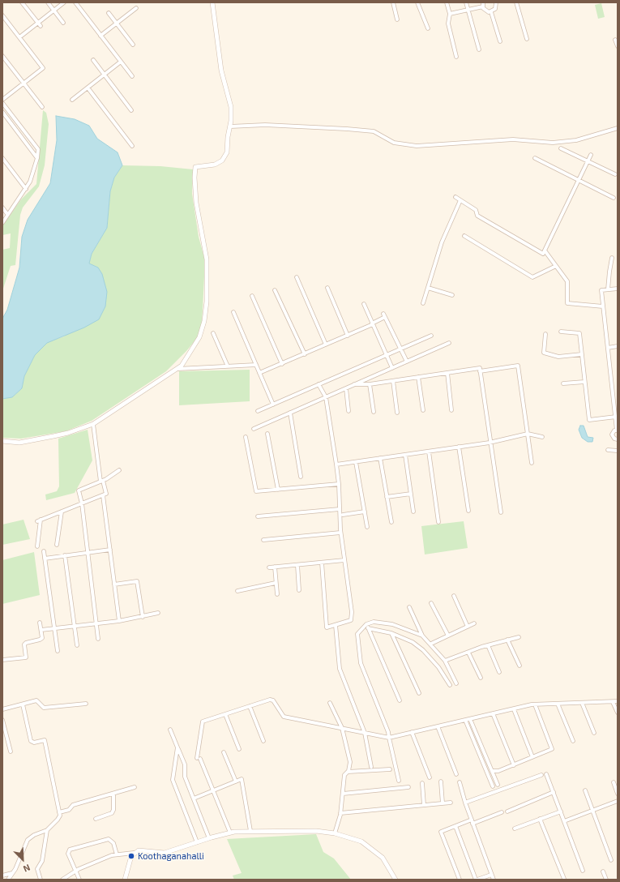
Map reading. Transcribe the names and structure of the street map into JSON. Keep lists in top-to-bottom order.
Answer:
{
  "places": ["Koothaganahalli"],
  "north": "bottom right"
}
